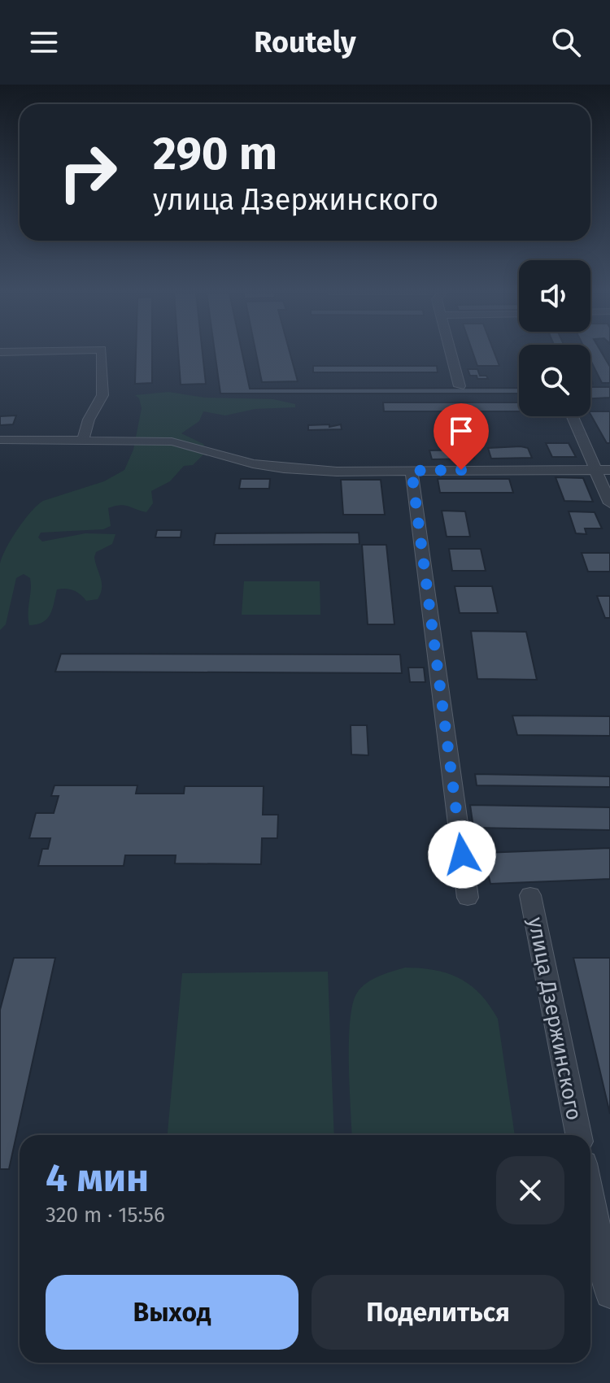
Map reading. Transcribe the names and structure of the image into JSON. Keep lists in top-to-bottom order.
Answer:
{
  "streets": {
    "street": ["улица Дзержинского"]
  },
  "page": {
    "header": "Routely",
    "turn": ["290 m", "улица Дзержинского"],
    "heading": ["4 мин", "320 m · 15:56"],
    "buttons": ["Выход", "Поделиться"]
  }
}
